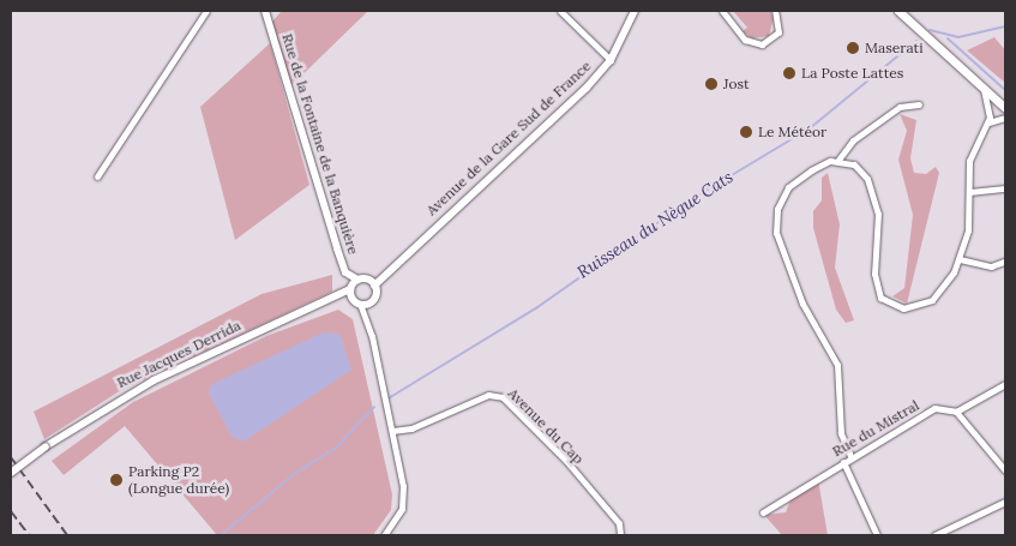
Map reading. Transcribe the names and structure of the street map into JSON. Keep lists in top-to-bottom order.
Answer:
{
  "streets": {
    "street": [
      "Avenue de la Gare Sud de France",
      "Rue de la Fontaine de la Banquière",
      "Rue Jacques Derrida",
      "Avenue du Cap",
      "Rue du Mistral"
    ]
  },
  "crossings": [
    ["Avenue de la Gare Sud de France", "Rue de la Fontaine de la Banquière"],
    ["Avenue de la Gare Sud de France", "Rue Jacques Derrida"],
    ["Rue de la Fontaine de la Banquière", "Rue Jacques Derrida"]
  ],
  "water": ["Ruisseau du Nègue Cats"],
  "places": [
    "Maserati",
    "La Poste Lattes",
    "Jost",
    "Le Météor",
    "Parking P2 (Longue durée)"
  ]
}
